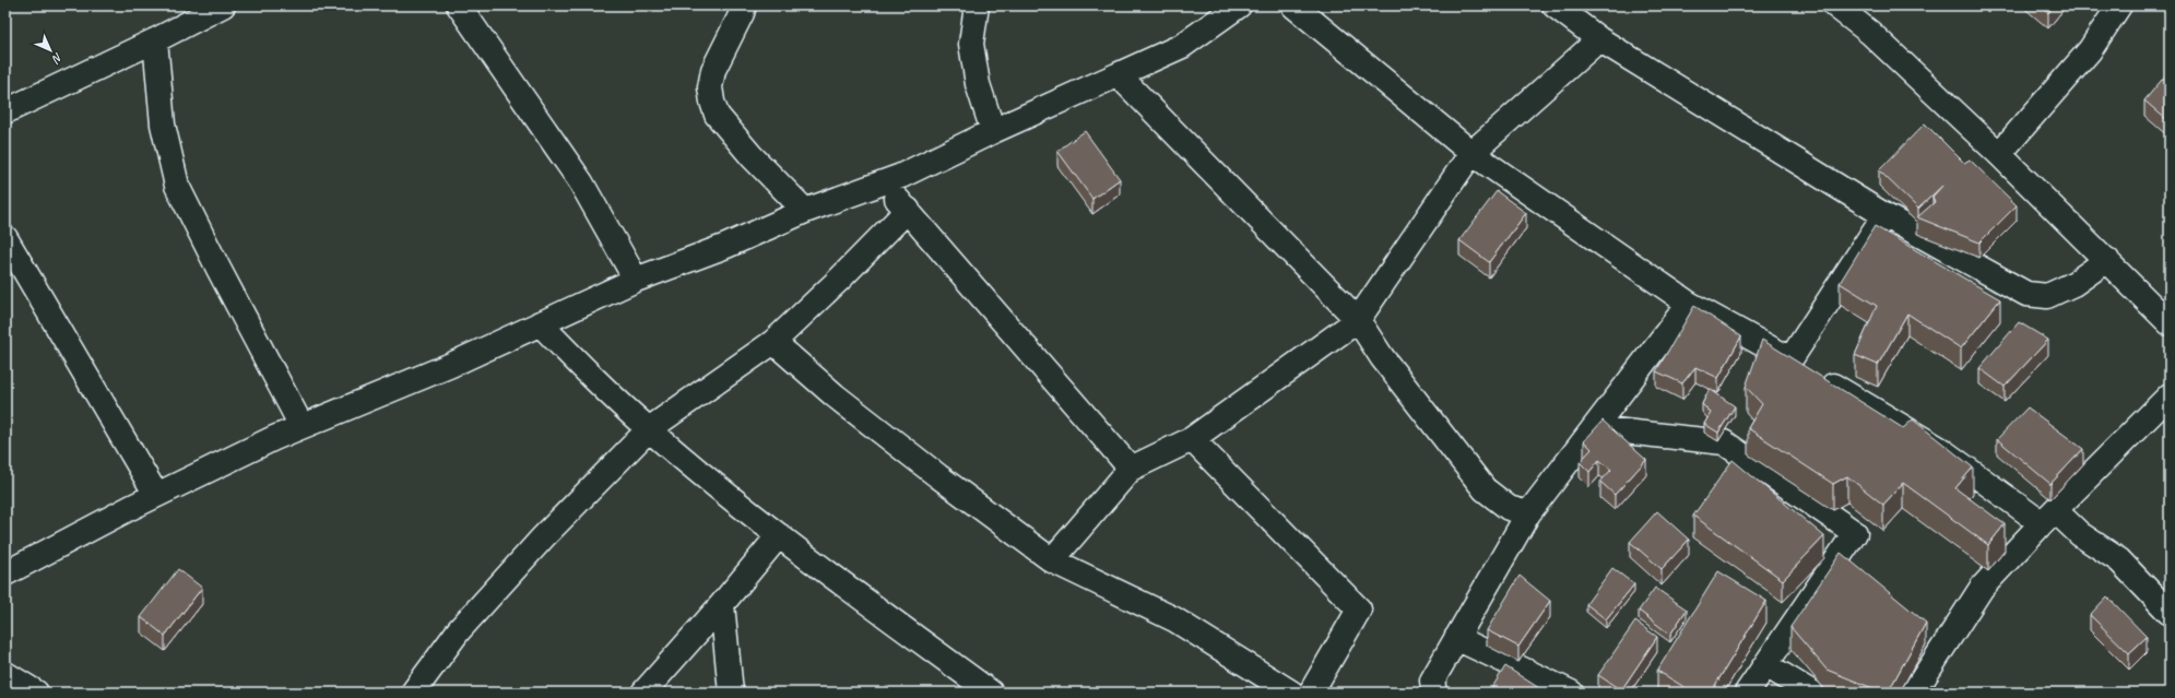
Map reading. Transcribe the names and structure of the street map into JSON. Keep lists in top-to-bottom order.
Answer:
{
  "north": "bottom right"
}
